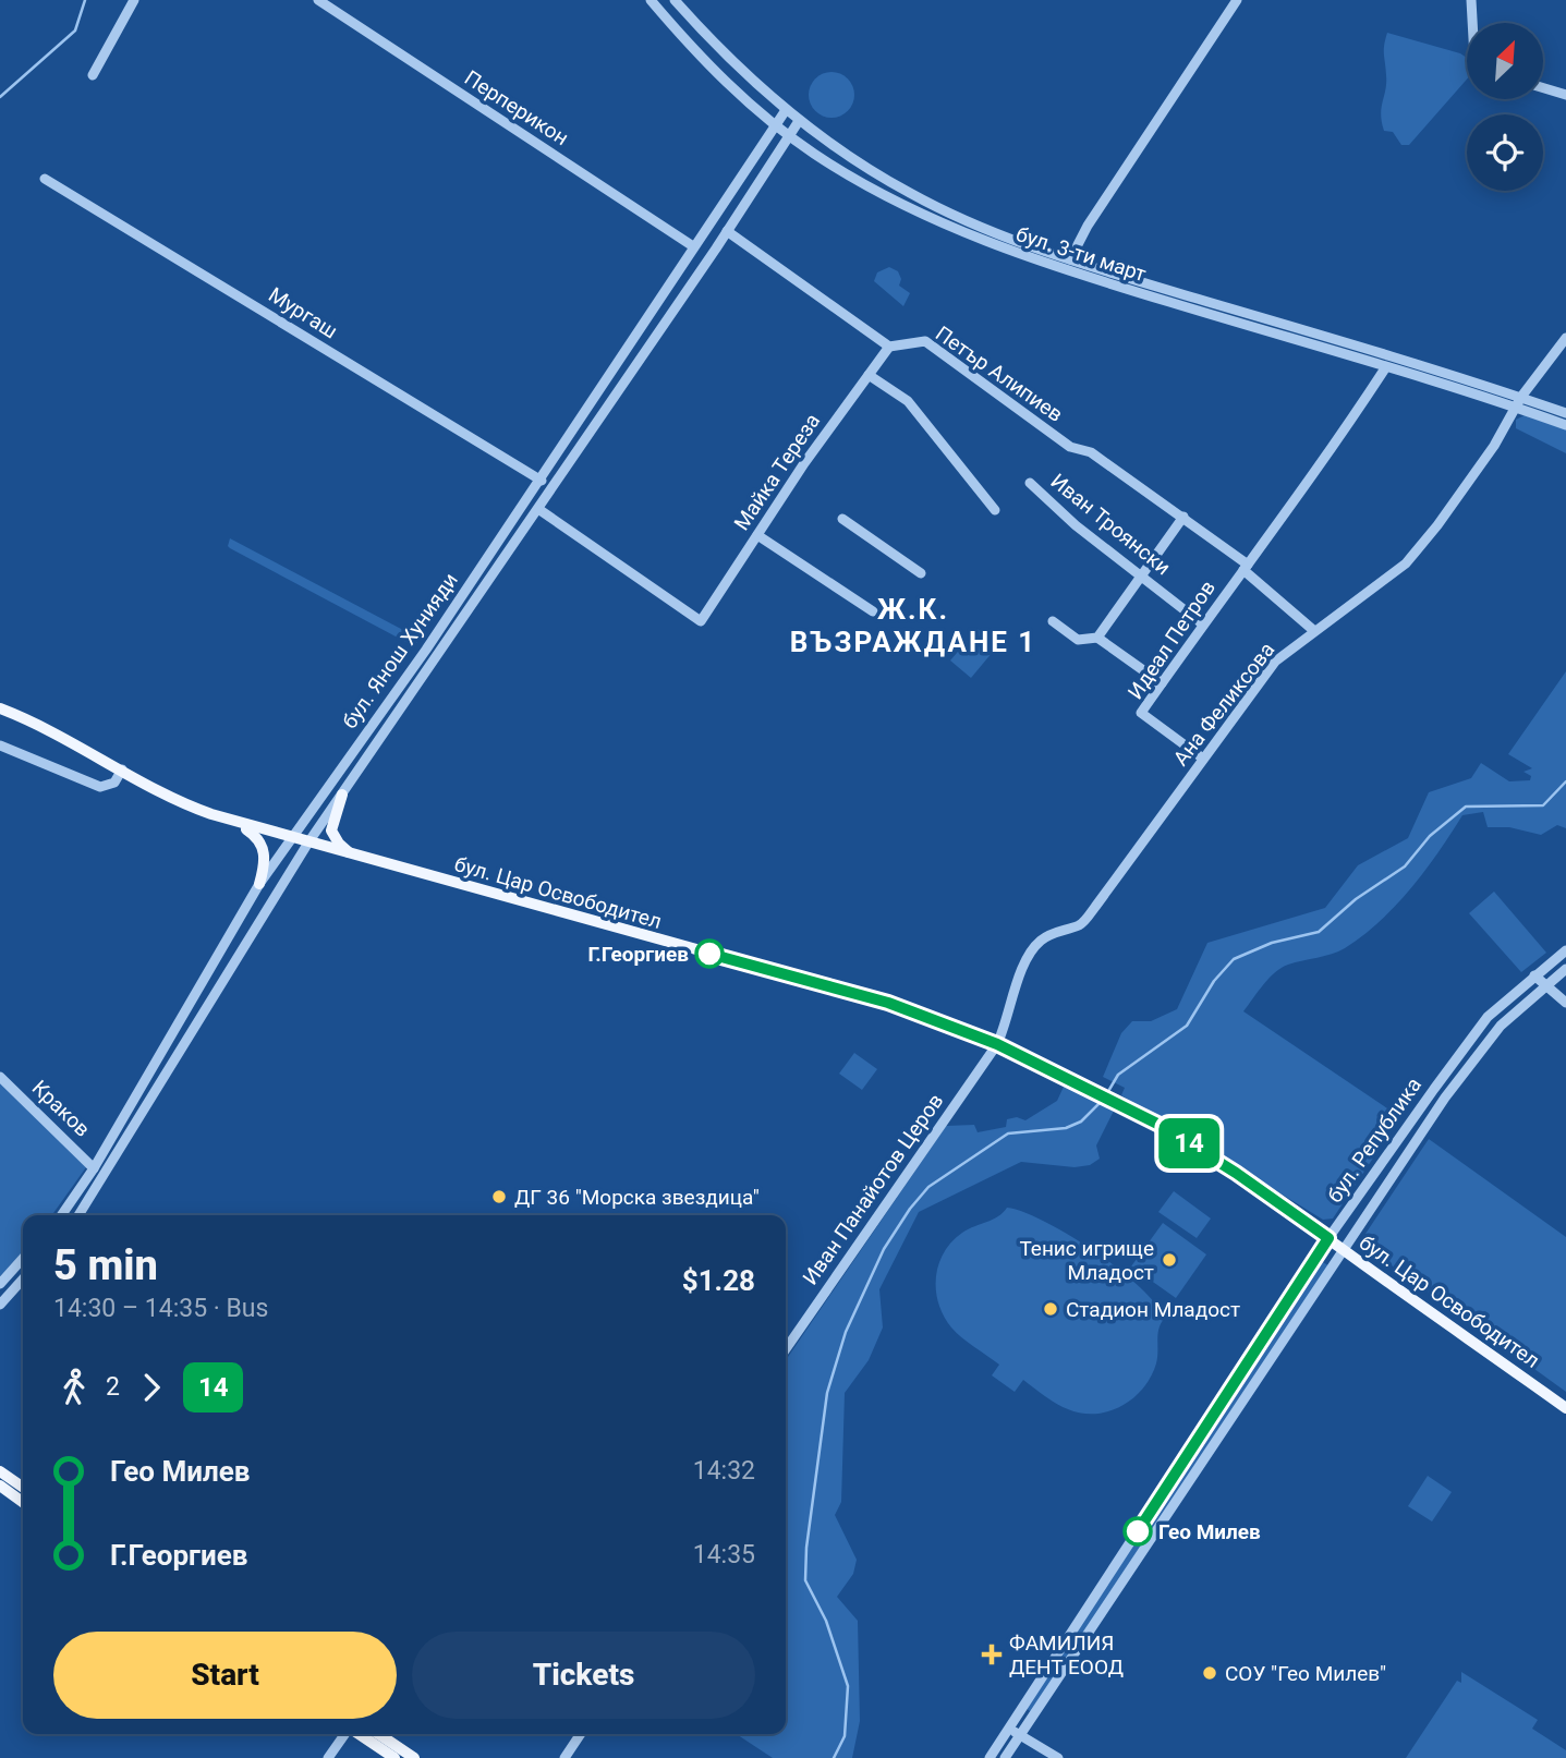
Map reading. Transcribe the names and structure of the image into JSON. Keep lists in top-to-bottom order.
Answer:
{
  "streets": {
    "main road": ["бул. Цар Освободител"],
    "street": [
      "Перперикон",
      "бул. 3-ти март",
      "Мургаш",
      "Петър Алипиев",
      "Майка Тереза",
      "Иван Троянски",
      "Идеал Петров",
      "бул. Янош Хунияди",
      "Ана Феликсова",
      "Краков",
      "бул. Република",
      "Иван Панайотов Церов"
    ]
  },
  "crossings": [
    ["Перперикон", "бул. Янош Хунияди"],
    ["бул. 3-ти март", "Идеал Петров"],
    ["бул. 3-ти март", "бул. Янош Хунияди"],
    ["бул. 3-ти март", "Ана Феликсова"],
    ["Мургаш", "бул. Янош Хунияди"],
    ["Петър Алипиев", "Майка Тереза"],
    ["Петър Алипиев", "Идеал Петров"],
    ["Петър Алипиев", "Ана Феликсова"],
    ["Майка Тереза", "бул. Янош Хунияди"],
    ["Иван Троянски", "Идеал Петров"],
    ["Идеал Петров", "Ана Феликсова"],
    ["бул. Янош Хунияди", "бул. Цар Освободител"],
    ["бул. Янош Хунияди", "Краков"],
    ["Ана Феликсова", "бул. Цар Освободител"],
    ["Ана Феликсова", "Иван Панайотов Церов"],
    ["бул. Цар Освободител", "бул. Република"],
    ["бул. Цар Освободител", "Иван Панайотов Церов"]
  ],
  "districts": ["Ж.К. ВЪЗРАЖДАНЕ 1"],
  "places": {
    "other": [
      "Г.Георгиев",
      "ДГ 36 \"Морска звездица\"",
      "Тенис игрище Младост",
      "Стадион Младост",
      "Гео Милев",
      "СОУ \"Гео Милев\""
    ],
    "health": ["ФАМИЛИЯ ДЕНТ ЕООД"]
  },
  "lines": ["bus line 14"],
  "north": "top right",
  "page": {
    "on_map": "14",
    "heading": ["5 min", "14:30 – 14:35 · Bus", "$1.28"],
    "legs": ["2", "14"],
    "list": [
      {
        "name": "Гео Милев",
        "value": "14:32"
      },
      {
        "name": "Г.Георгиев",
        "value": "14:35"
      }
    ],
    "buttons": ["Start", "Tickets"]
  }
}
